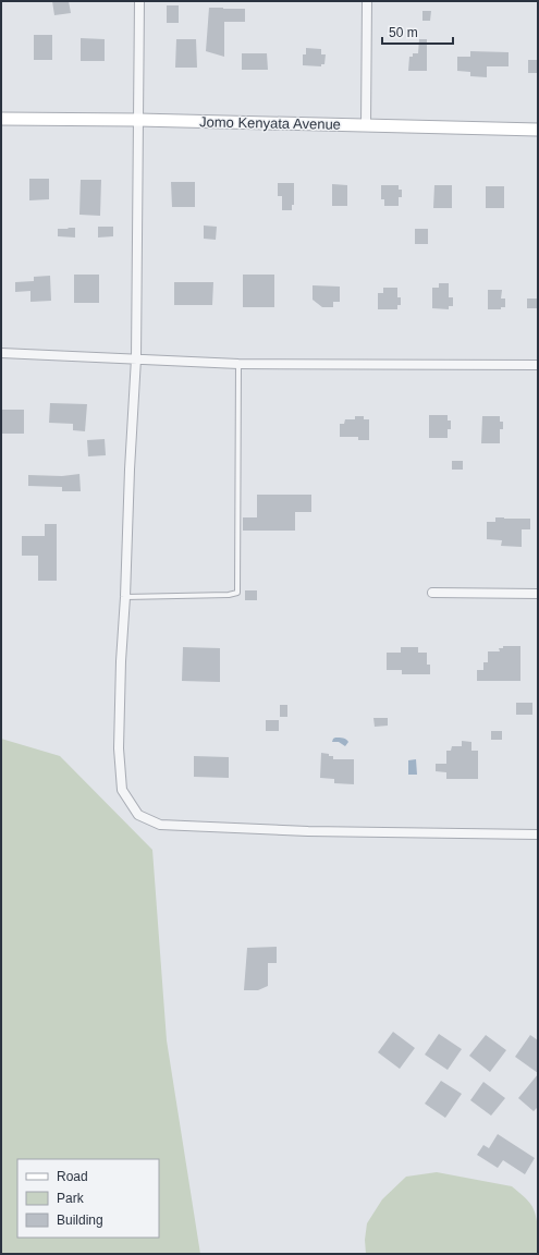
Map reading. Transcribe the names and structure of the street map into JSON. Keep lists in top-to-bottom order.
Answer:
{
  "streets": {
    "street": ["Jomo Kenyata Avenue"]
  },
  "legend": ["Road", "Park", "Building"],
  "scale_bar": "50 m"
}
